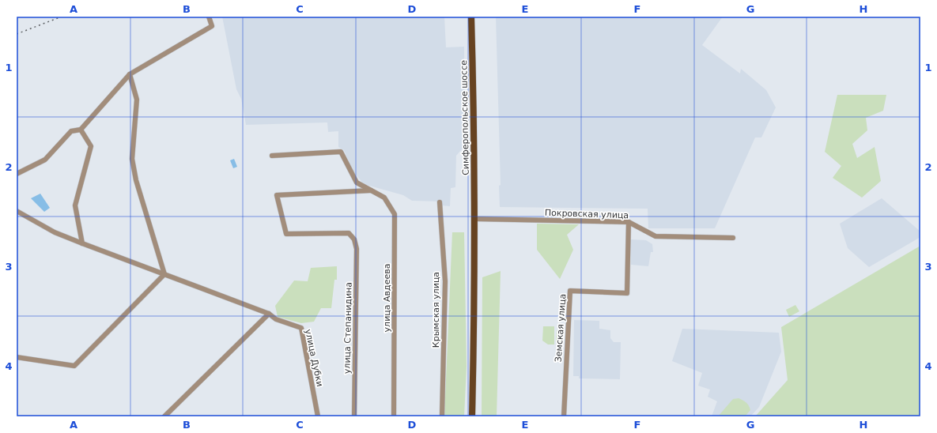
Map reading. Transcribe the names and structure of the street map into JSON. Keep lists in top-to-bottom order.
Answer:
{
  "streets": {
    "main road": ["Симферопольское шоссе"],
    "street": [
      "Покровская улица",
      "улица Авдеева",
      "Крымская улица",
      "улица Степанидина",
      "Земская улица",
      "улица Дубки"
    ]
  },
  "crossings": [
    ["Симферопольское шоссе", "Покровская улица"],
    ["Покровская улица", "Земская улица"],
    ["улица Авдеева", "улица Степанидина"]
  ],
  "grid": {
    "columns": [
      "A",
      "B",
      "C",
      "D",
      "E",
      "F",
      "G",
      "H"
    ],
    "rows": [
      "1",
      "2",
      "3",
      "4"
    ]
  }
}
